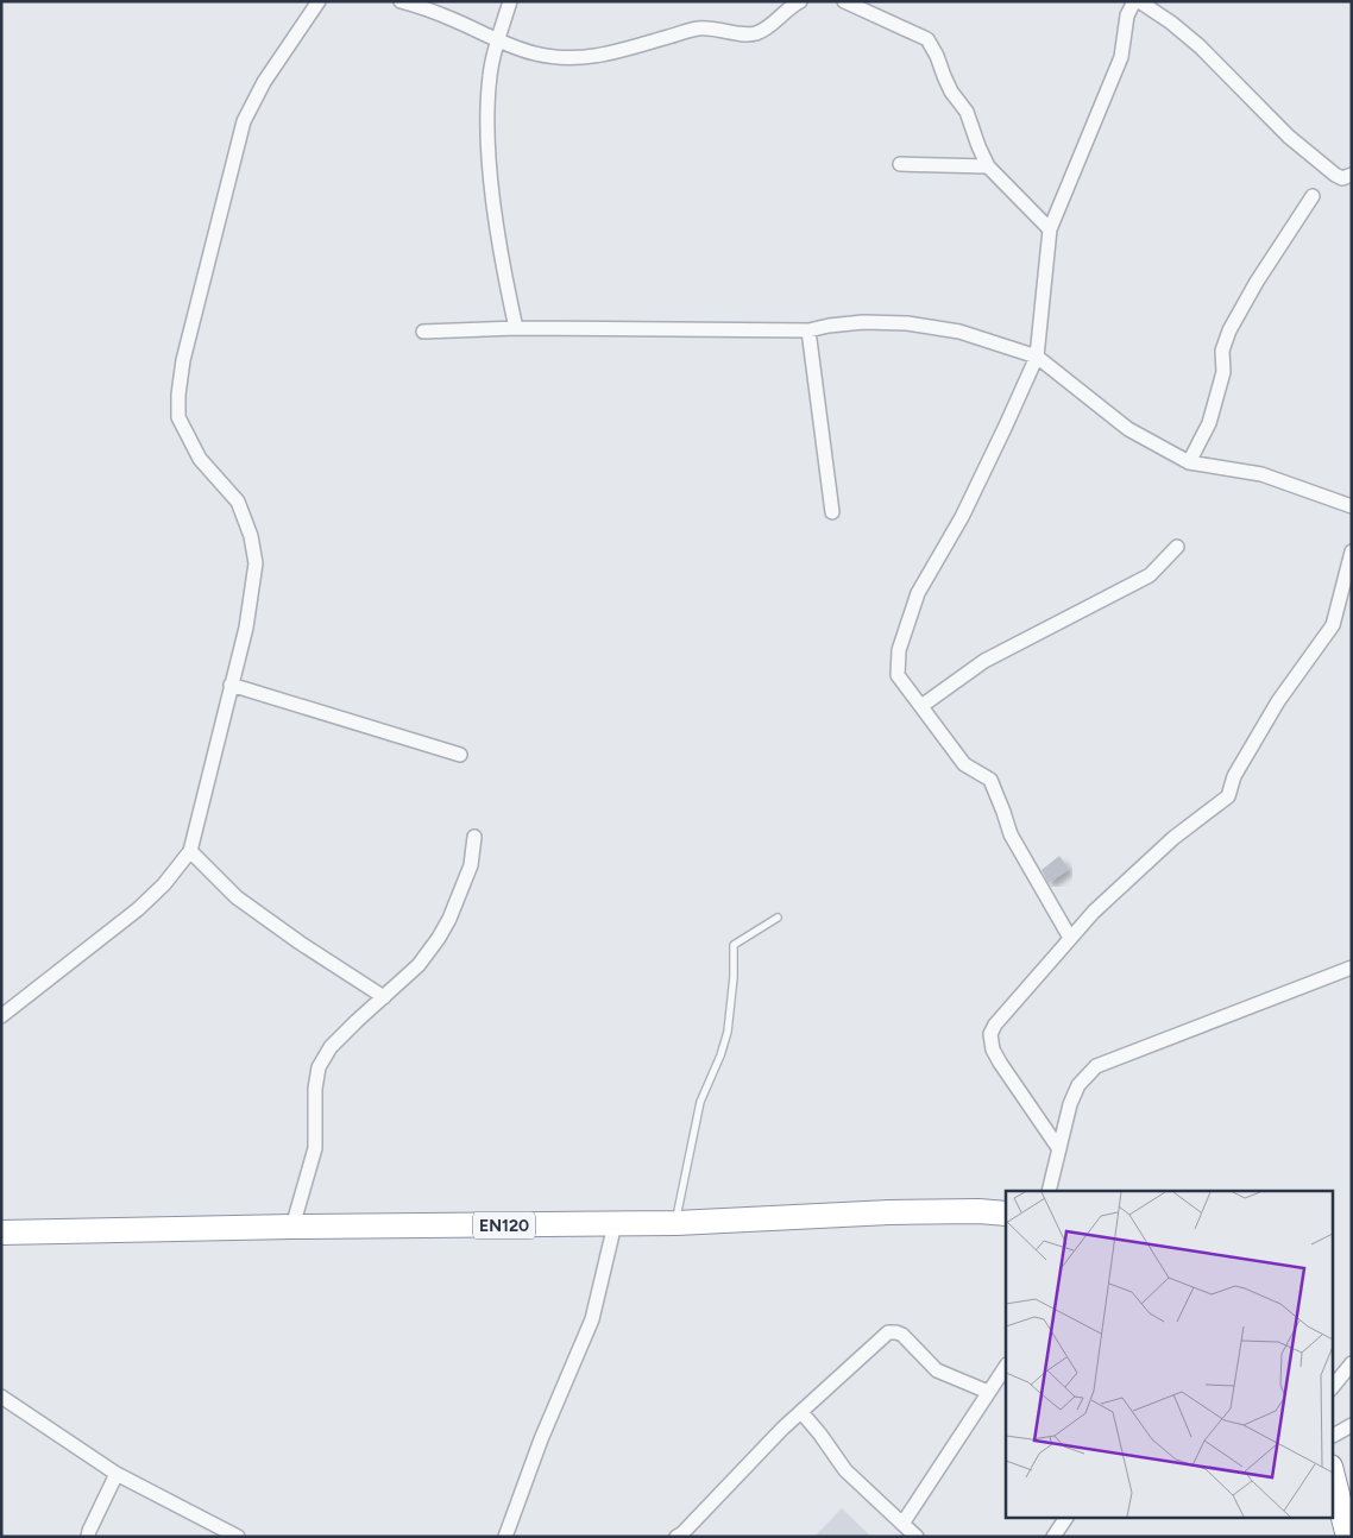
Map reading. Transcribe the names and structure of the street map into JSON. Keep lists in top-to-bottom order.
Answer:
{
  "streets": {
    "highway": ["EN120"]
  }
}
